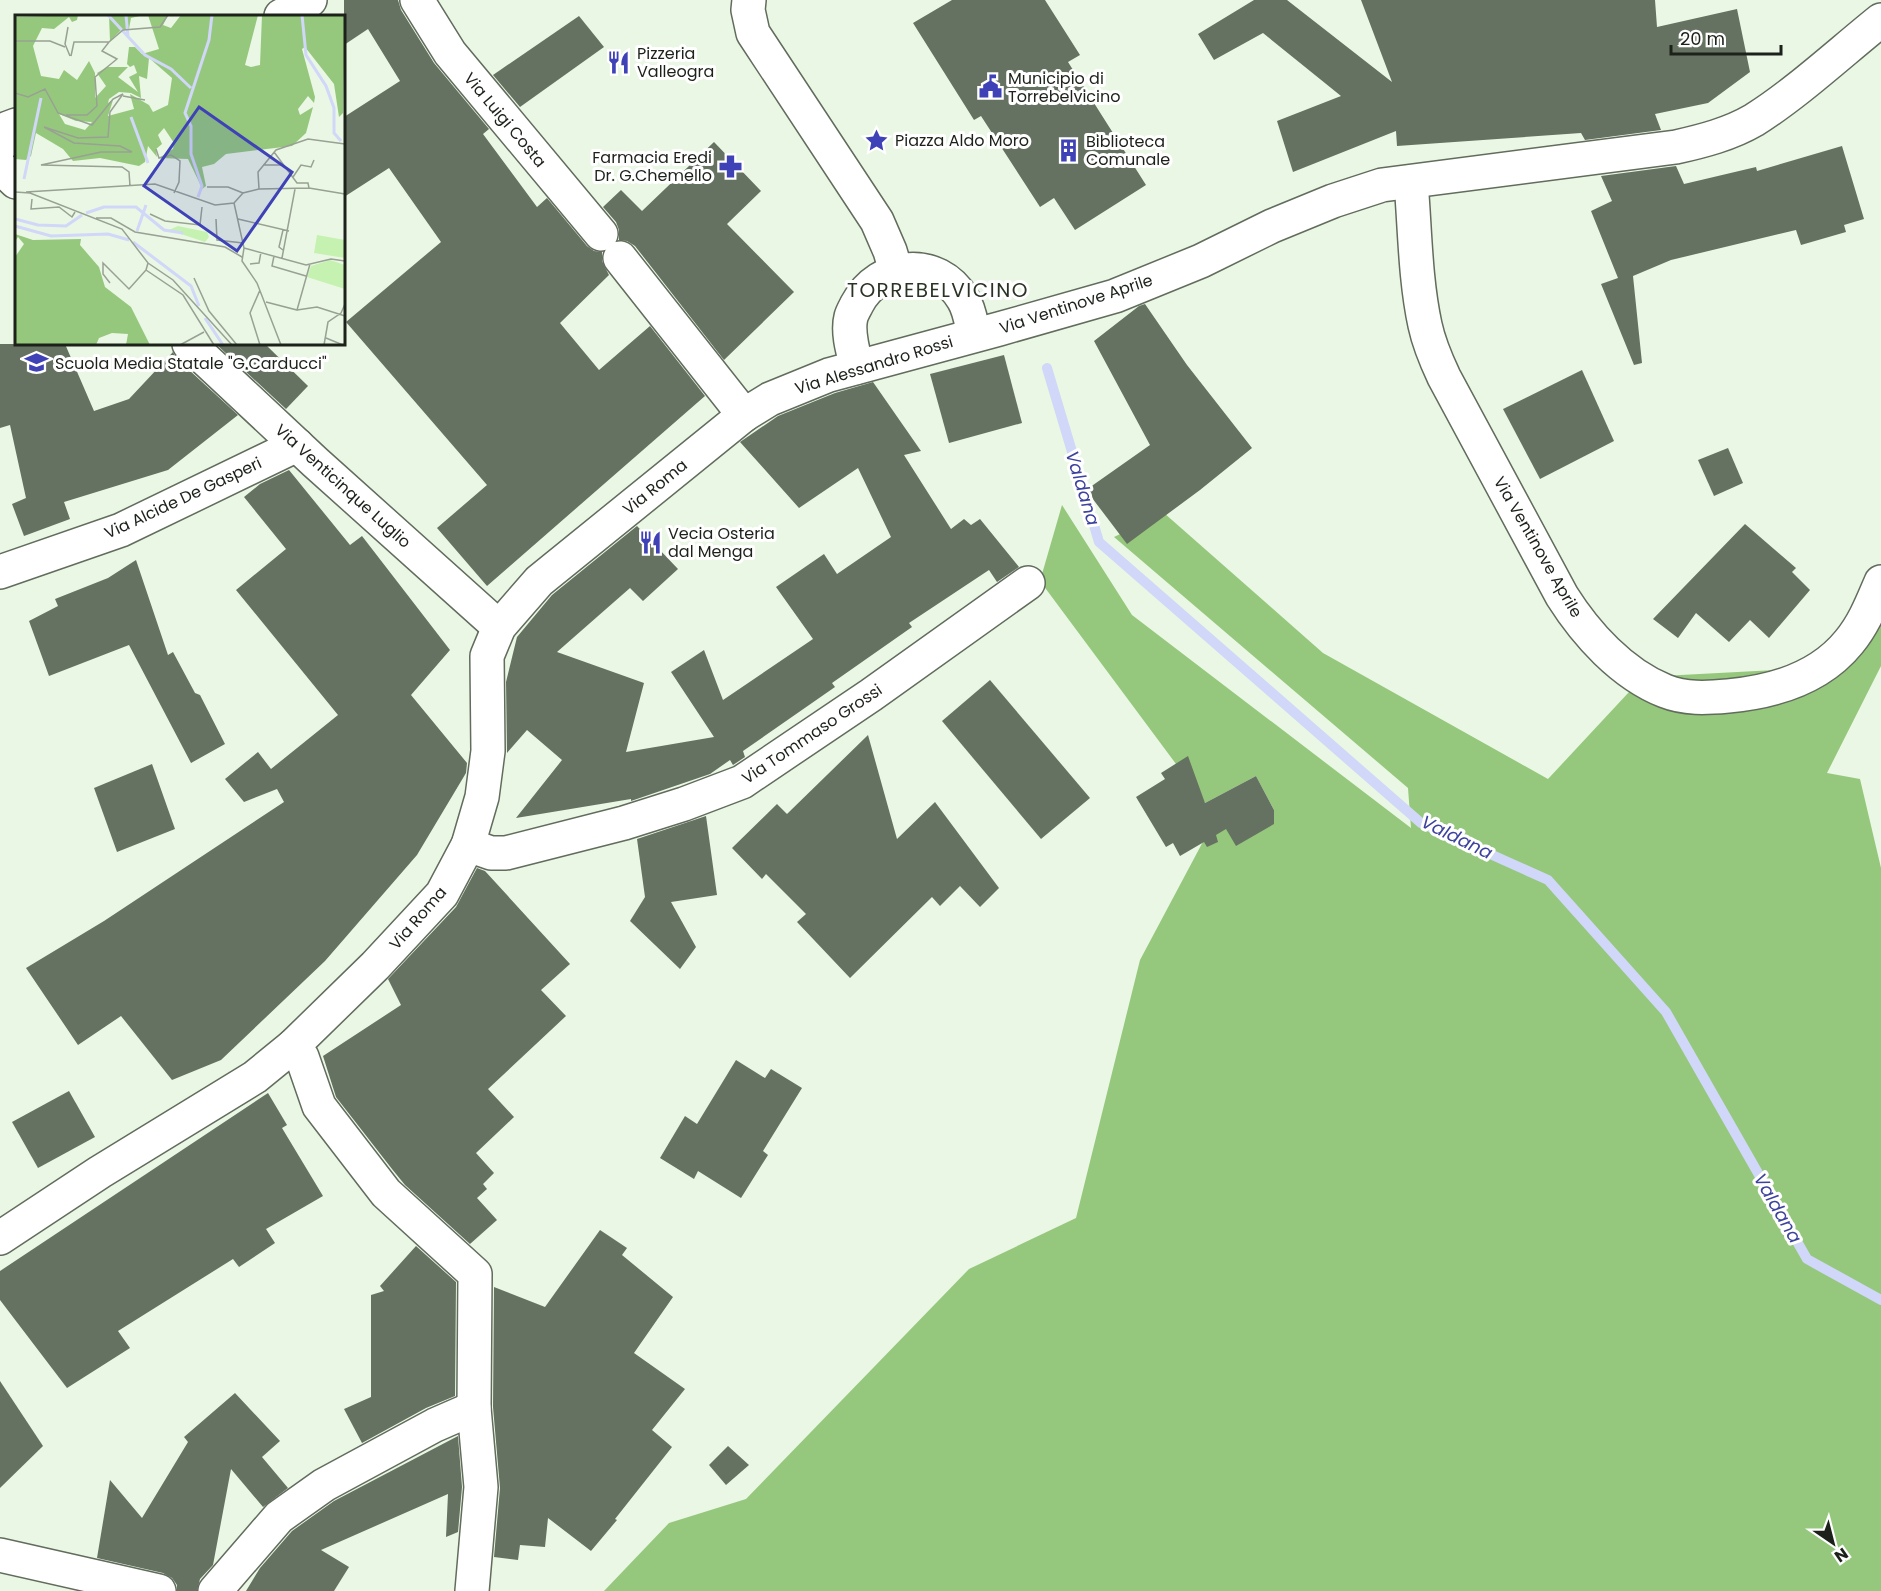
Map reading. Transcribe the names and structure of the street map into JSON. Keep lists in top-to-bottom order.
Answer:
{
  "streets": {
    "street": [
      "Via Luigi Costa",
      "Via Ventinove Aprile",
      "Via Alessandro Rossi",
      "Via Venticinque Luglio",
      "Via Roma",
      "Via Alcide De Gasperi",
      "Via Tommaso Grossi"
    ]
  },
  "crossings": [
    ["Via Luigi Costa", "Via Alessandro Rossi"],
    ["Via Luigi Costa", "Via Roma"],
    ["Via Ventinove Aprile", "Via Alessandro Rossi"],
    ["Via Alessandro Rossi", "Via Roma"],
    ["Via Venticinque Luglio", "Via Roma"],
    ["Via Venticinque Luglio", "Via Alcide De Gasperi"],
    ["Via Roma", "Via Tommaso Grossi"]
  ],
  "districts": ["TORREBELVICINO"],
  "water": ["Valdana"],
  "places": {
    "restaurant": ["Pizzeria Valleogra", "Vecia Osteria dal Menga"],
    "public building": ["Municipio di Torrebelvicino"],
    "place": ["Piazza Aldo Moro"],
    "building": ["Biblioteca Comunale"],
    "pharmacy": ["Farmacia Eredi Dr. G.Chemello"],
    "school or university": ["Scuola Media Statale \"G.Carducci\""]
  },
  "scale_bar": "20 m",
  "north": "bottom right"
}
